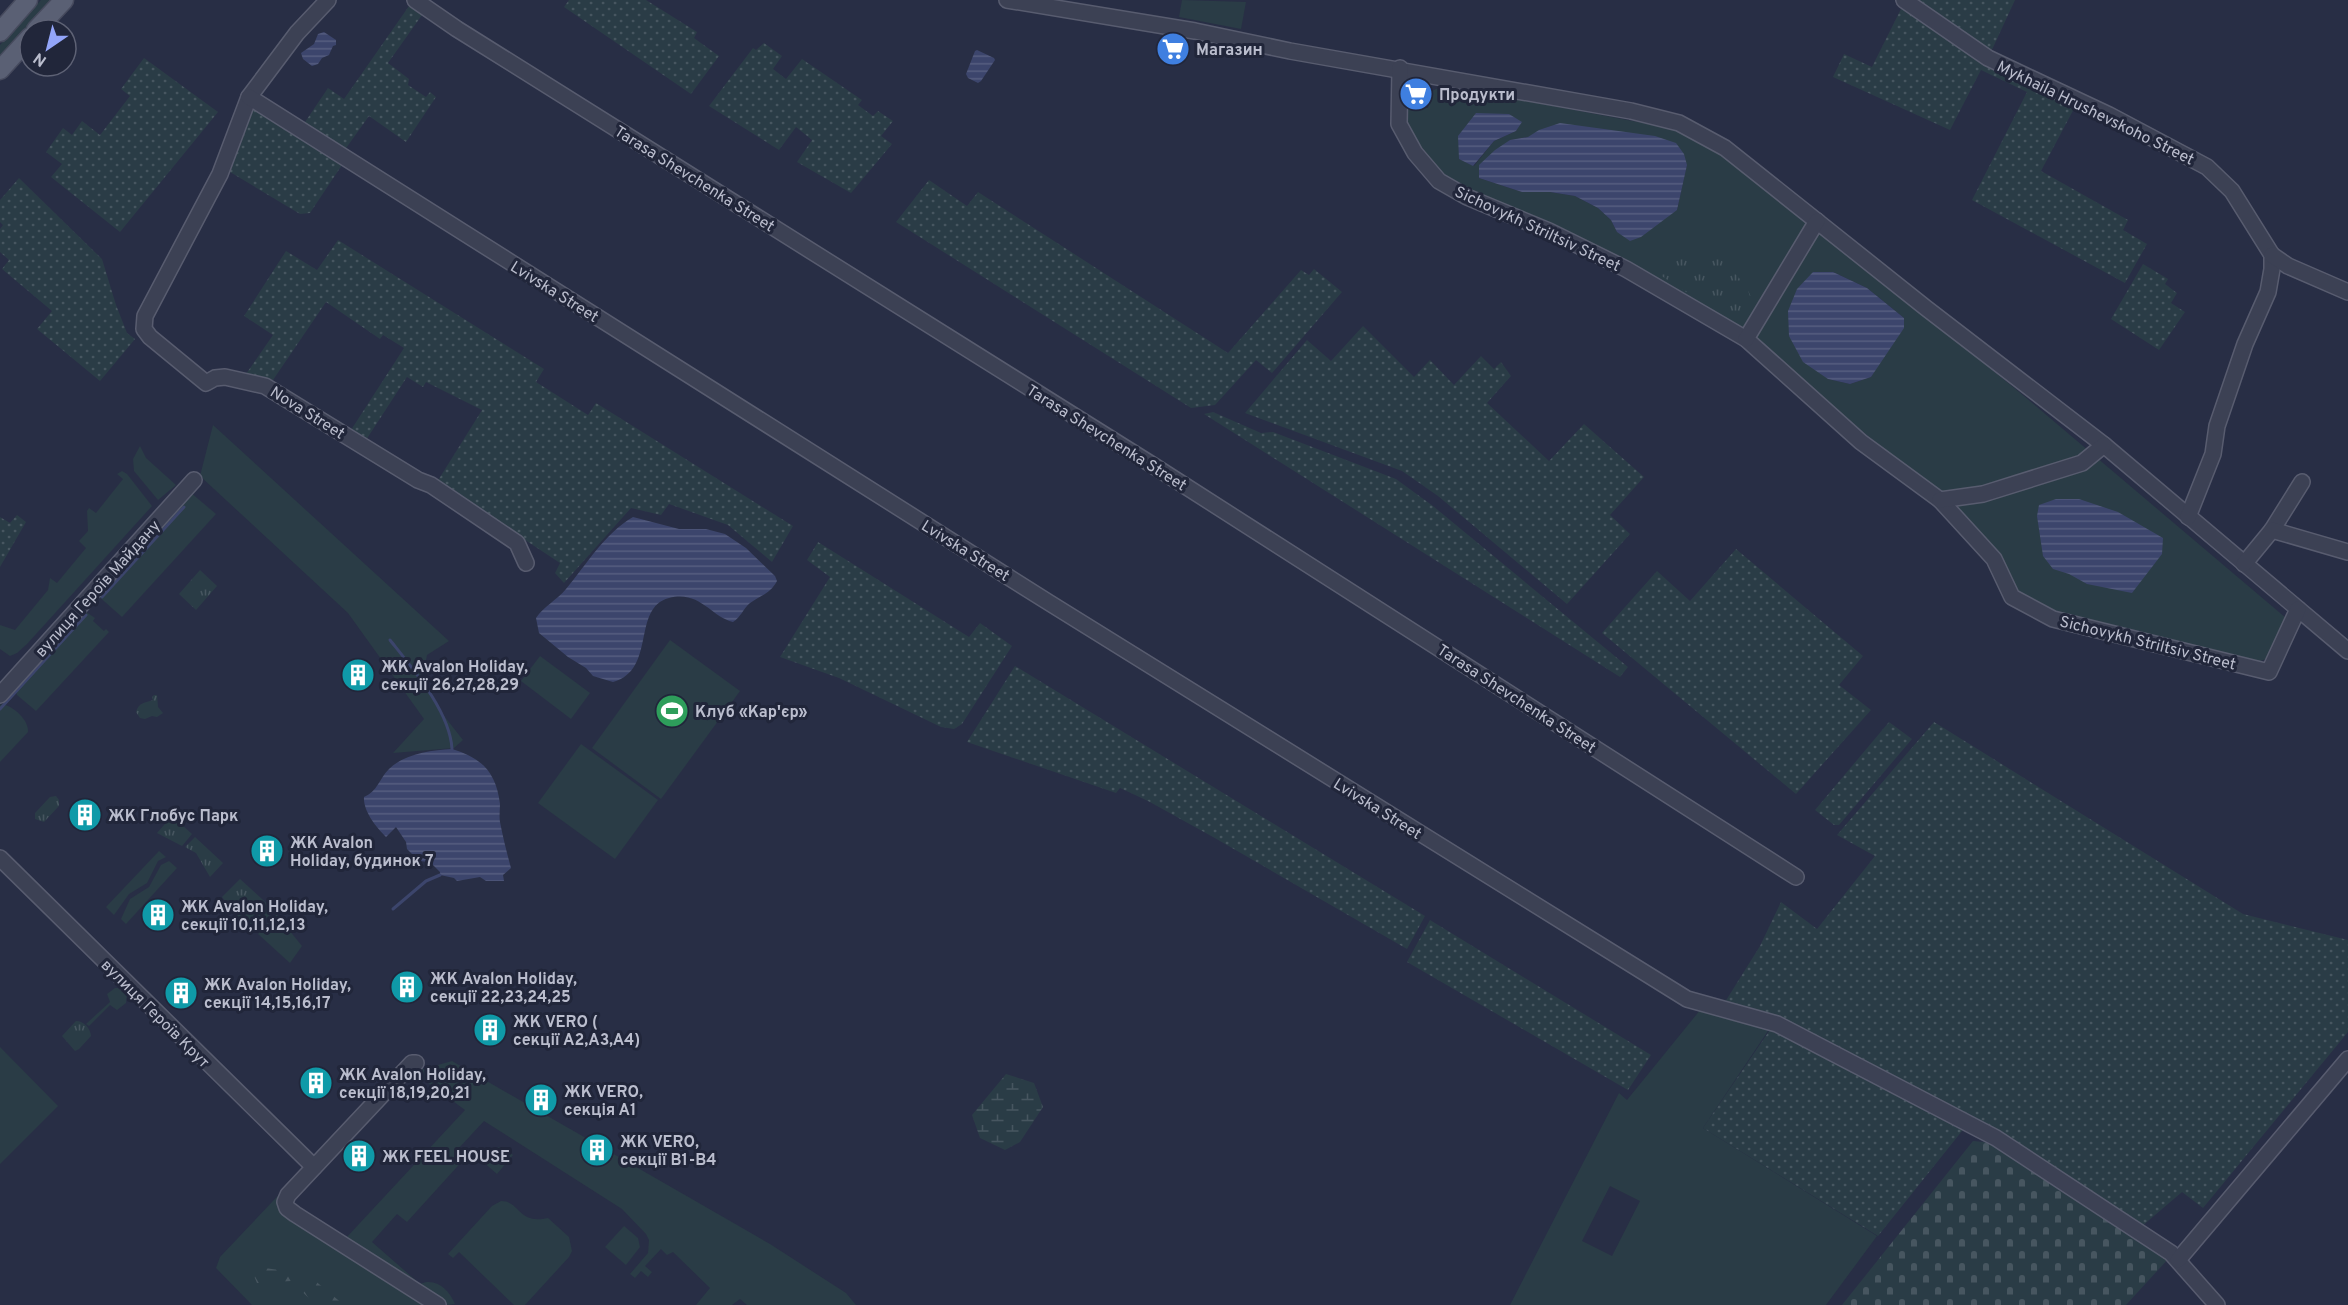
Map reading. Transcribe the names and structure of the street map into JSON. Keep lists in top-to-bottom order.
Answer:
{
  "streets": {
    "street": [
      "Mykhaila Hrushevskoho Street",
      "Tarasa Shevchenka Street",
      "Sichovykh Striltsiv Street",
      "Lvivska Street",
      "Nova Street",
      "вулиця Героїв Майдану",
      "вулиця Героїв Крут"
    ]
  },
  "crossings": [
    ["Lvivska Street", "Nova Street"]
  ],
  "places": {
    "supermarket": ["Магазин", "Продукти"],
    "building": [
      "ЖК Avalon Holiday, секції 26,27,28,29",
      "ЖК Глобус Парк",
      "ЖК Avalon Holiday, будинок 7",
      "ЖК Avalon Holiday, секції 10,11,12,13",
      "ЖК Avalon Holiday, секції 22,23,24,25",
      "ЖК Avalon Holiday, секції 14,15,16,17",
      "ЖК VERO ( секції А2,А3,А4)",
      "ЖК Avalon Holiday, секції 18,19,20,21",
      "ЖК VERO, секція А1",
      "ЖК VERO, секції В1-В4",
      "ЖК FEEL HOUSE"
    ],
    "sports": ["Клуб «Кар'єр»"]
  },
  "north": "bottom left"
}
